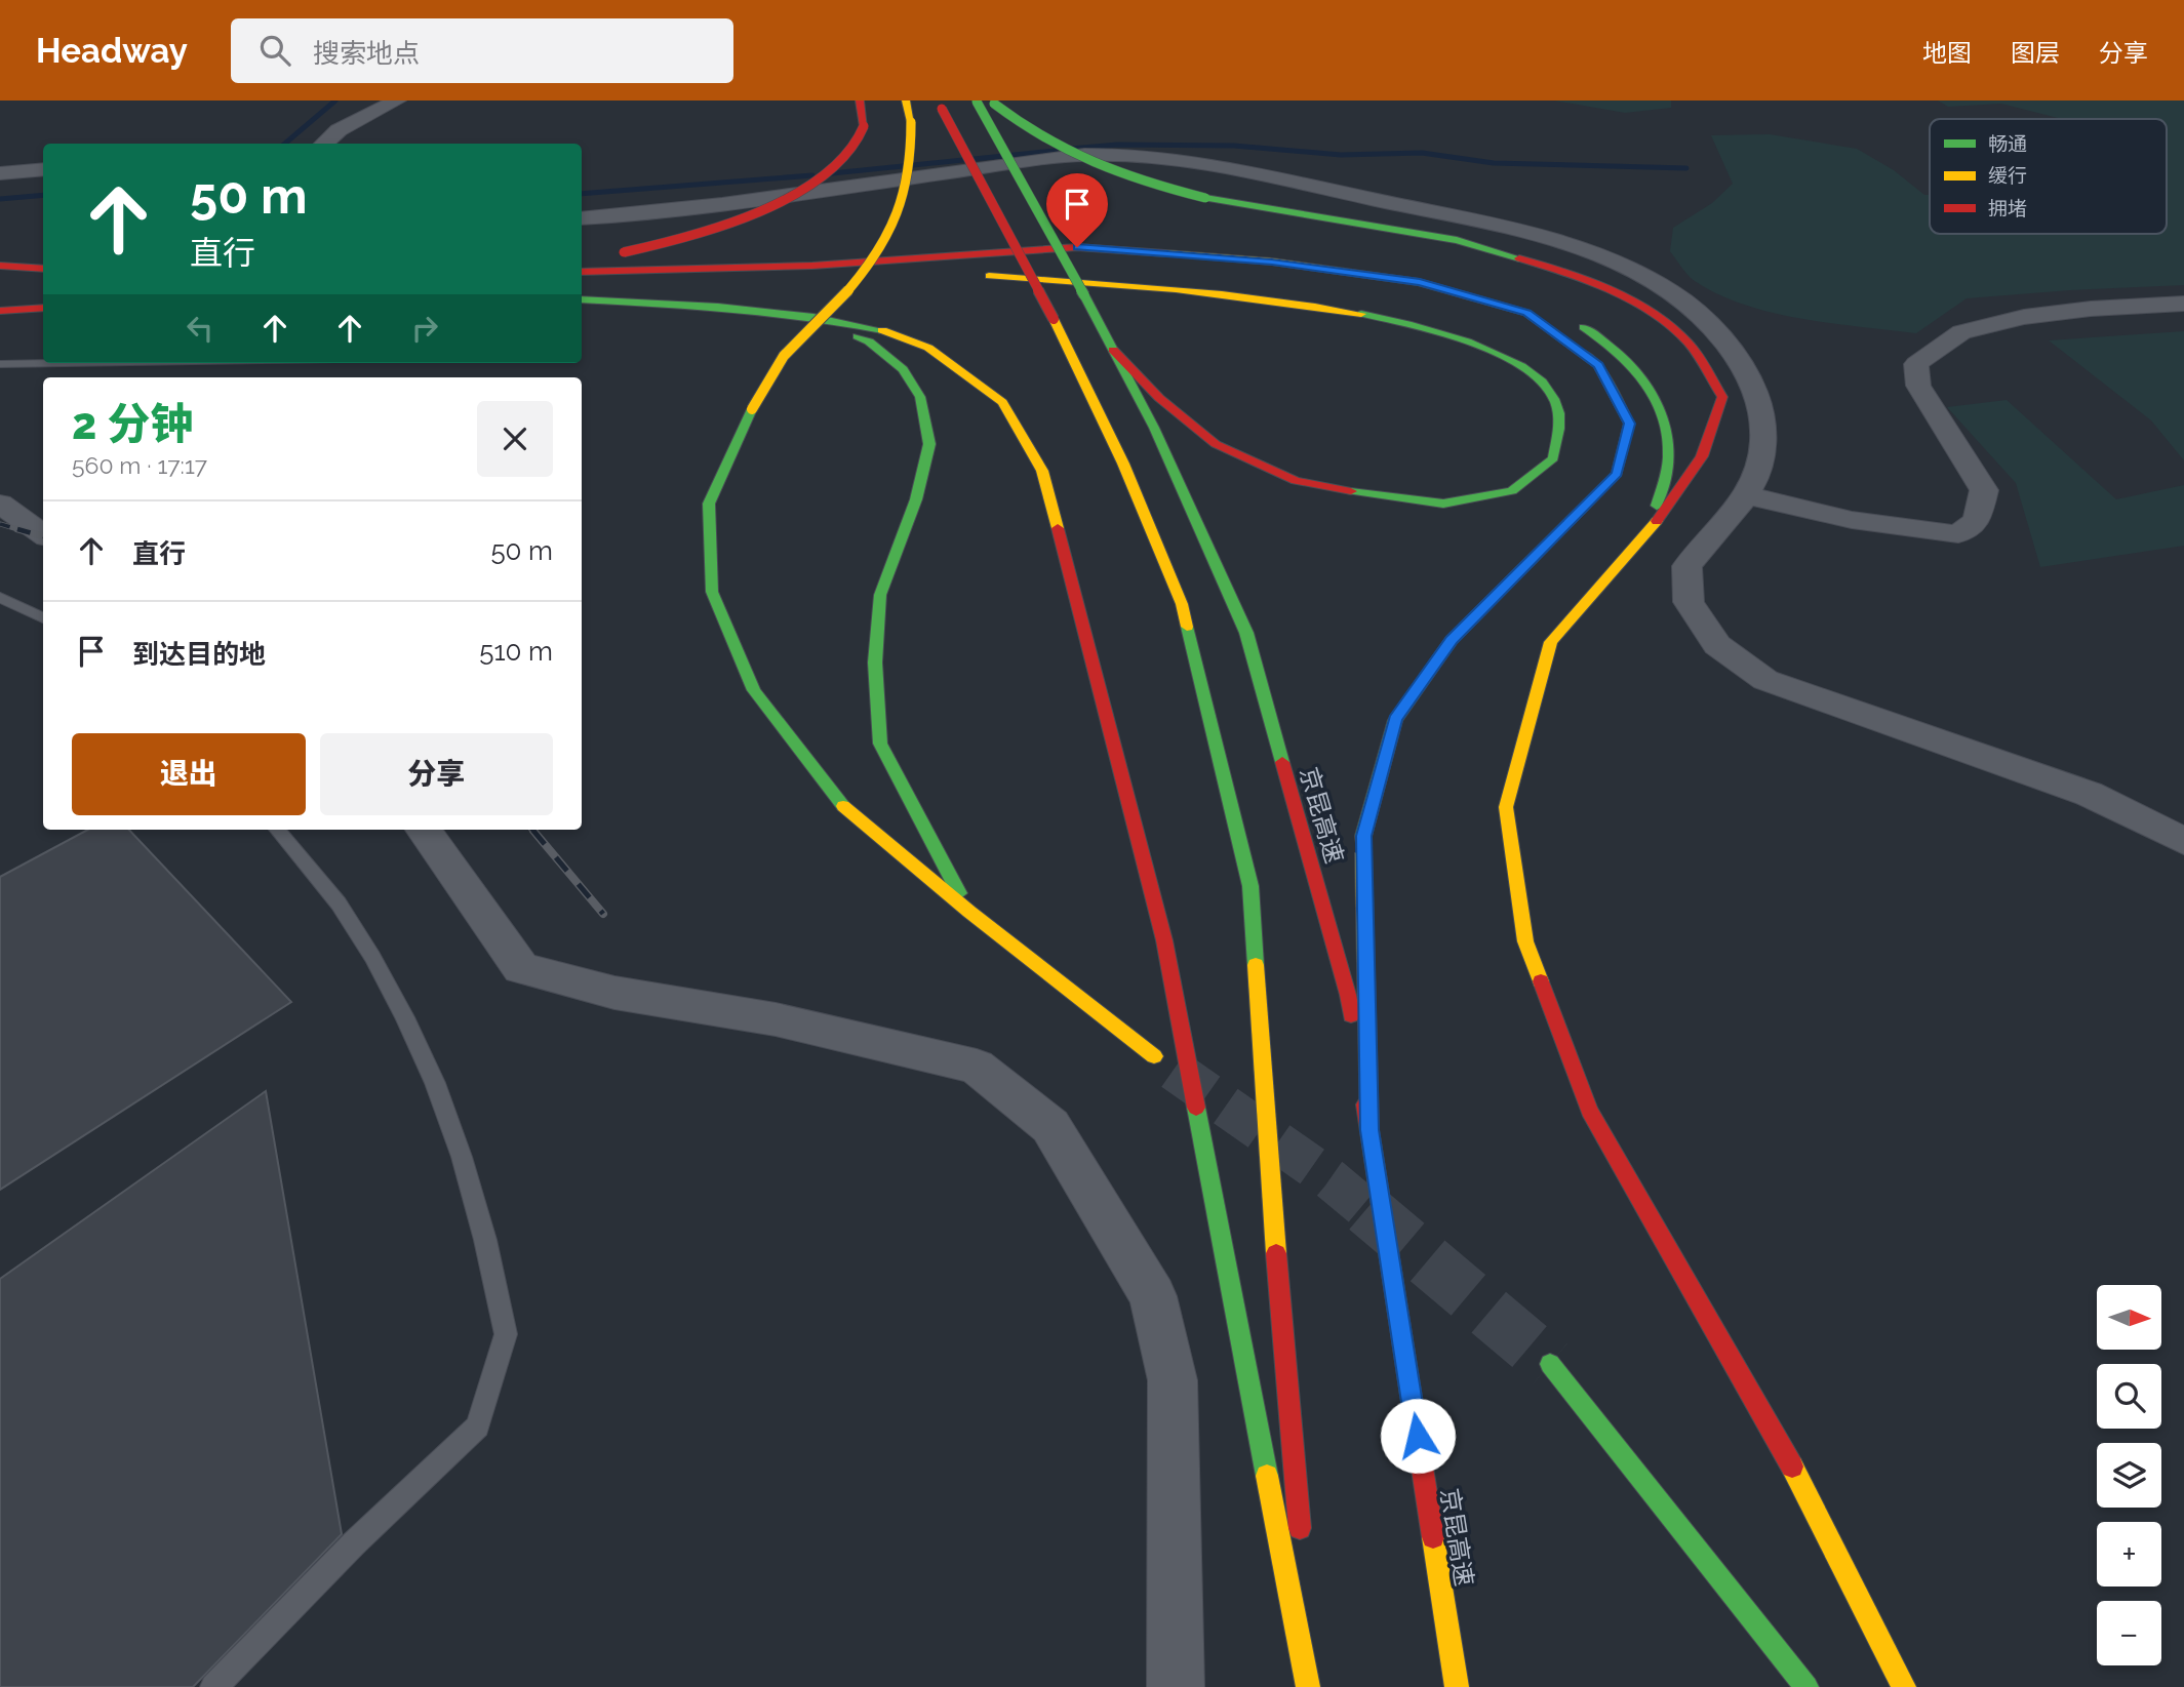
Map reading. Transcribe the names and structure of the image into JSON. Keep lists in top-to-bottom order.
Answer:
{
  "streets": {
    "highway": ["京昆高速"]
  },
  "legend": ["畅通", "缓行", "拥堵"],
  "north": "right",
  "page": {
    "header": "Headway",
    "search": "搜索地点",
    "nav": ["地图", "图层", "分享"],
    "turn": ["50 m", "直行"],
    "heading": ["2 分钟", "560 m · 17:17"],
    "list": [
      {
        "name": "直行",
        "value": "50 m"
      },
      {
        "name": "到达目的地",
        "value": "510 m"
      }
    ],
    "buttons": ["退出", "分享"],
    "map_buttons": ["+", "−"]
  }
}
